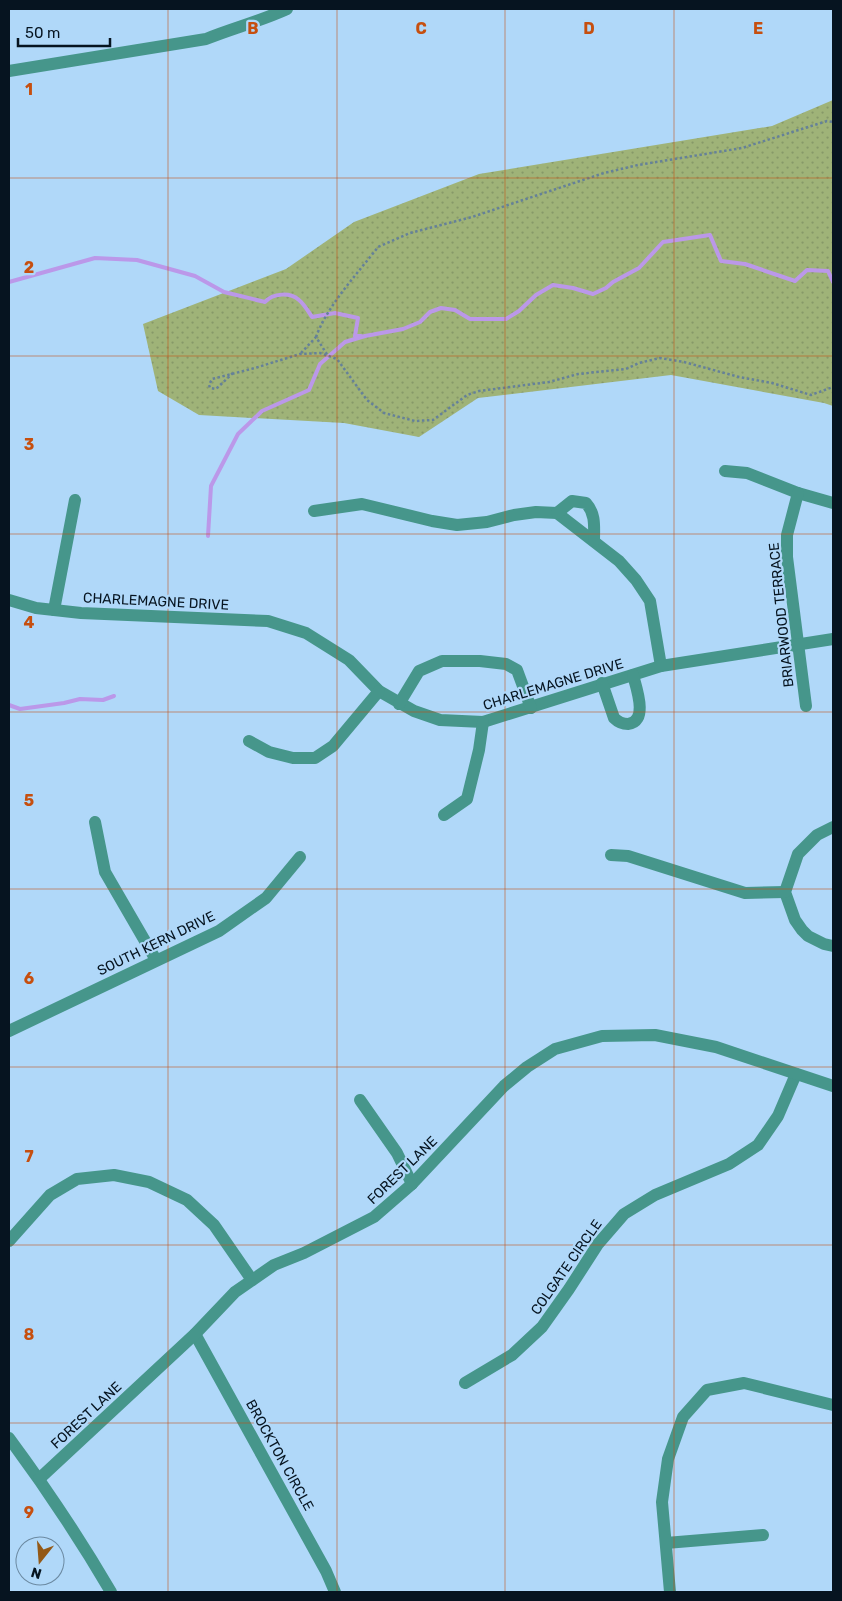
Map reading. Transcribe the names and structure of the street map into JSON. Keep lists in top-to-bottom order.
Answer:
{
  "streets": {
    "street": [
      "CHARLEMAGNE DRIVE",
      "BRIARWOOD TERRACE",
      "SOUTH KERN DRIVE",
      "FOREST LANE",
      "COLGATE CIRCLE",
      "BROCKTON CIRCLE"
    ]
  },
  "crossings": [
    ["CHARLEMAGNE DRIVE", "BRIARWOOD TERRACE"],
    ["FOREST LANE", "COLGATE CIRCLE"],
    ["FOREST LANE", "BROCKTON CIRCLE"]
  ],
  "scale_bar": "50 m",
  "north": "bottom",
  "grid": {
    "columns": [
      "B",
      "C",
      "D",
      "E"
    ],
    "rows": [
      "1",
      "2",
      "3",
      "4",
      "5",
      "6",
      "7",
      "8",
      "9"
    ]
  }
}
